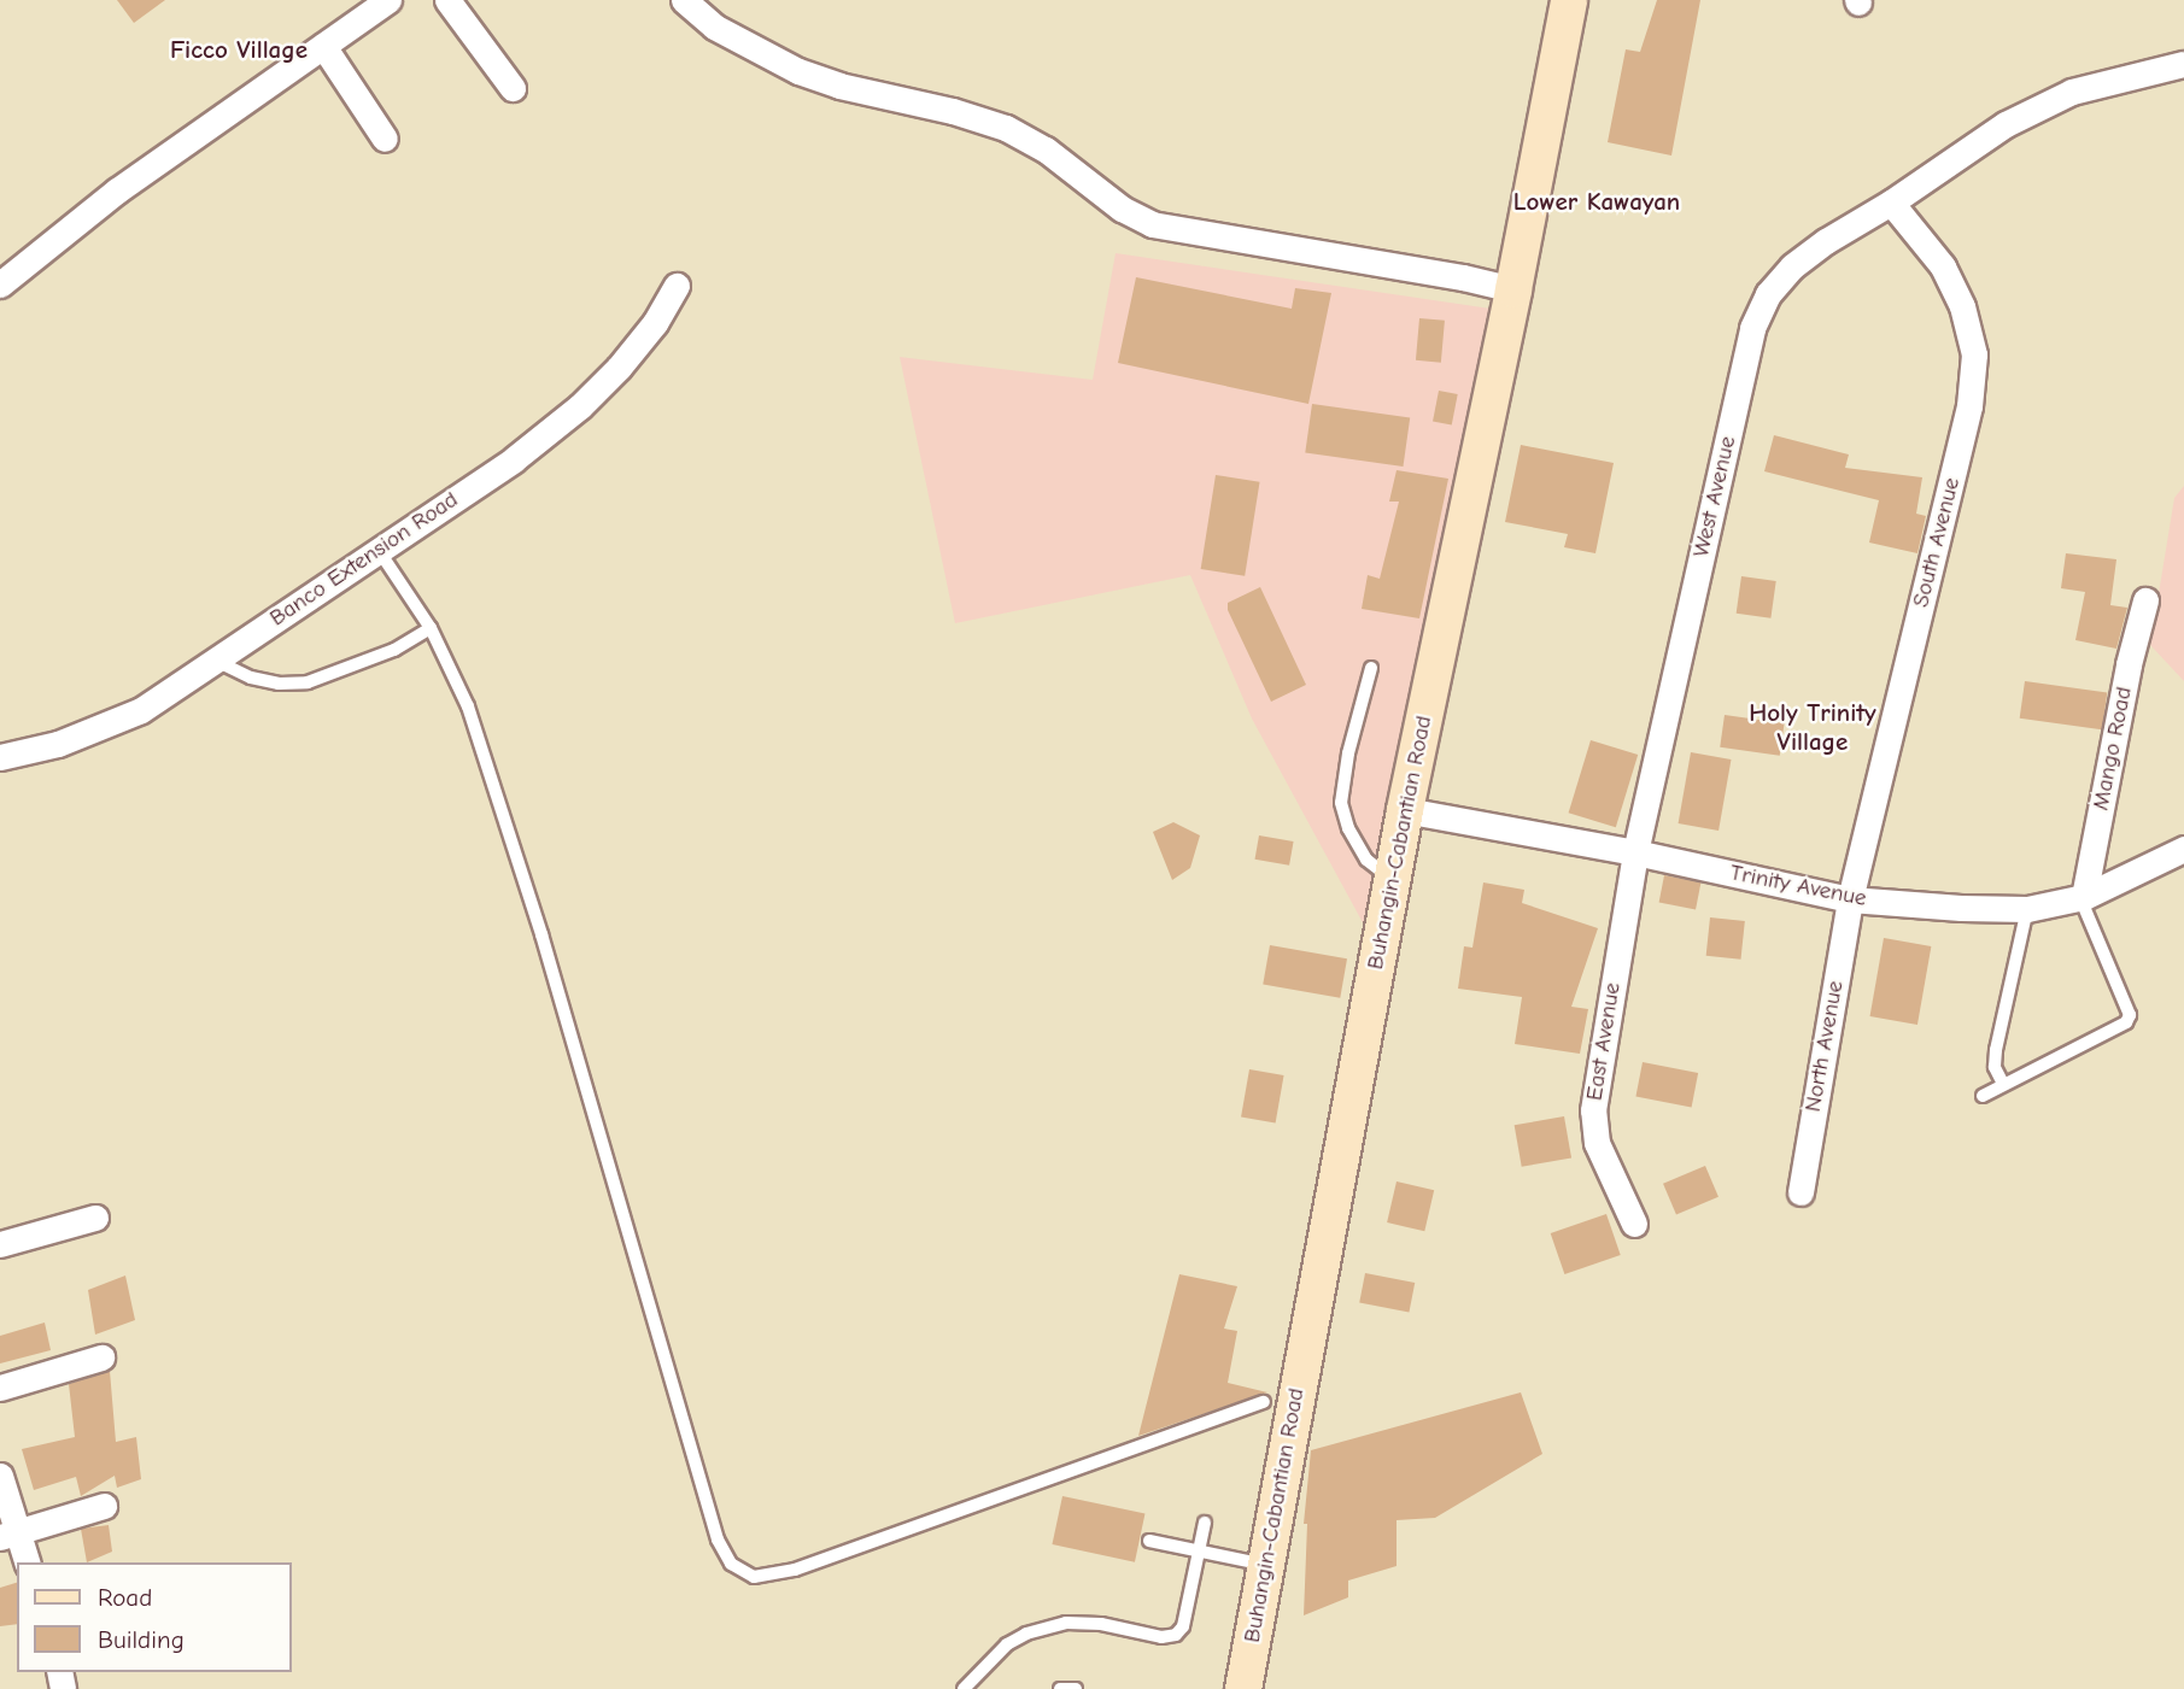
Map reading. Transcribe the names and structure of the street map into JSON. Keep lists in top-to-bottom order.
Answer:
{
  "streets": {
    "main road": ["Buhangin-Cabantian Road"],
    "street": [
      "West Avenue",
      "South Avenue",
      "Banco Extension Road",
      "Mango Road",
      "Trinity Avenue",
      "East Avenue",
      "North Avenue"
    ]
  },
  "crossings": [
    ["West Avenue", "South Avenue"],
    ["West Avenue", "Trinity Avenue"],
    ["West Avenue", "East Avenue"],
    ["South Avenue", "Trinity Avenue"],
    ["South Avenue", "North Avenue"],
    ["Mango Road", "Trinity Avenue"],
    ["Buhangin-Cabantian Road", "Trinity Avenue"],
    ["Trinity Avenue", "East Avenue"],
    ["Trinity Avenue", "North Avenue"]
  ],
  "districts": ["Ficco Village", "Lower Kawayan", "Holy Trinity Village"],
  "legend": ["Road", "Building"]
}
